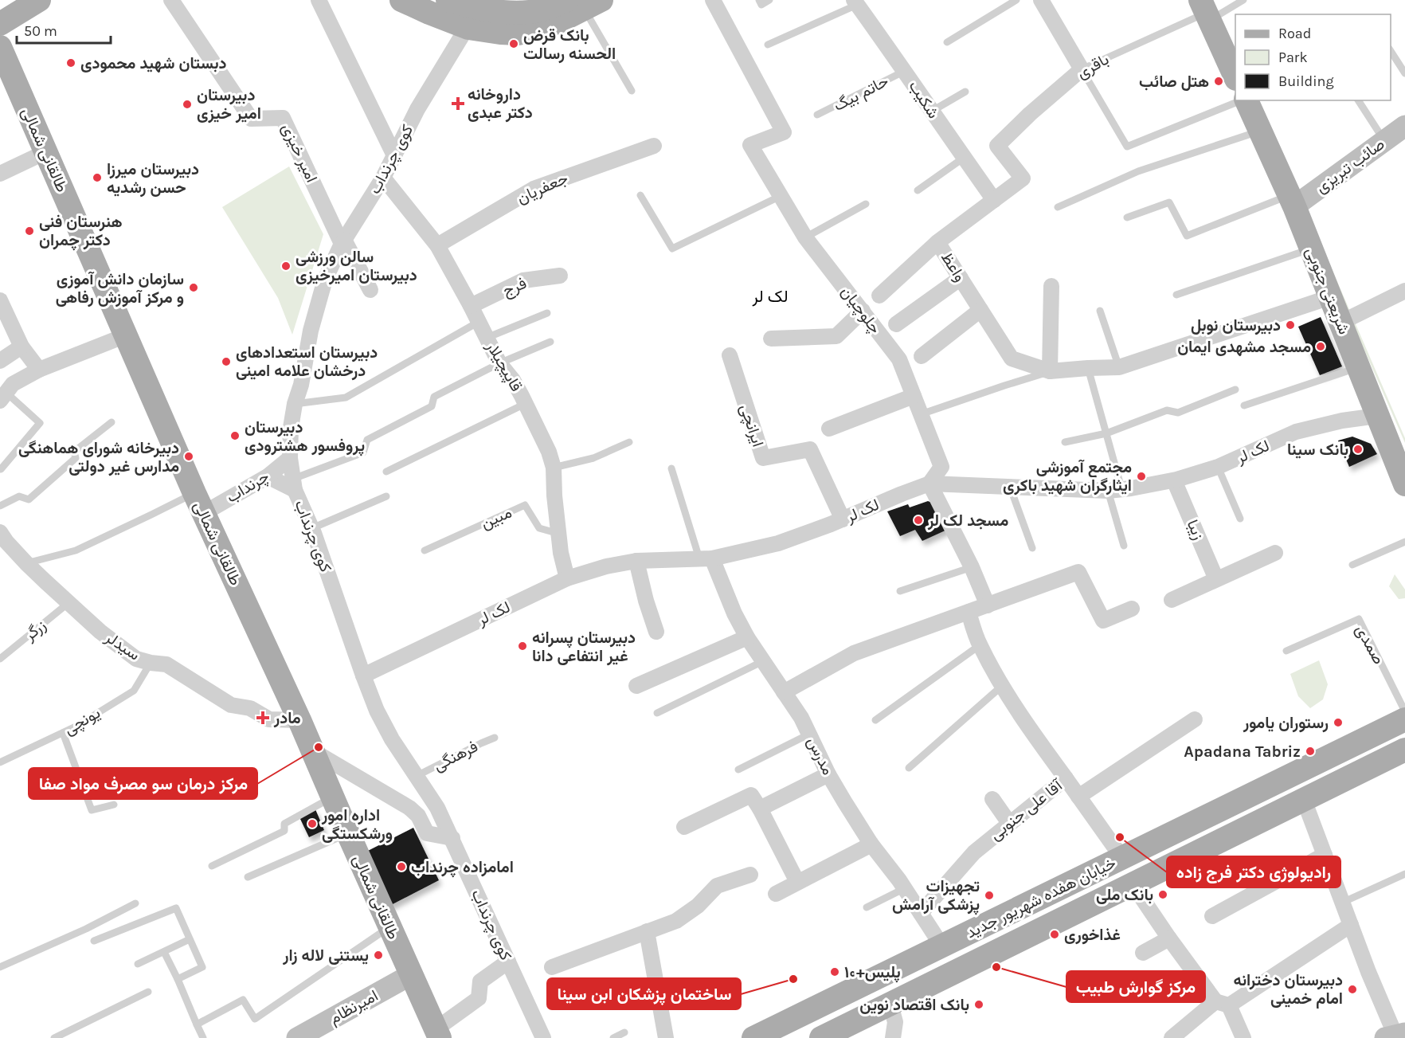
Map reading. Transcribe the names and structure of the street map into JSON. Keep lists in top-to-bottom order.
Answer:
{
  "streets": {
    "main road": [
      "طالقانی شمالی",
      "صائب تبریزی",
      "شریعتی جنوبی",
      "خیابان هفده شهریور جدید",
      "امیرنظام"
    ],
    "street": [
      "باقری",
      "شکیب",
      "امیر خیزی",
      "کوی چرنداب",
      "جعفریان",
      "واعظ",
      "فرج",
      "چلوچیان",
      "قاپیچیلار",
      "ایرانچی",
      "لک لر",
      "چرنداب",
      "زیبا",
      "سیدلر",
      "مدرس",
      "آقا علی جنوبی"
    ],
    "lane": [
      "حاتم بیگ",
      "مبین",
      "زرگر",
      "صمدی",
      "یونچی",
      "فرهنگی"
    ]
  },
  "crossings": [
    ["باقری", "واعظ"],
    ["حاتم بیگ", "شکیب"],
    ["شکیب", "واعظ"],
    ["طالقانی شمالی", "چرنداب"],
    ["طالقانی شمالی", "سیدلر"],
    ["طالقانی شمالی", "امیرنظام"],
    ["امیر خیزی", "کوی چرنداب"],
    ["کوی چرنداب", "قاپیچیلار"],
    ["کوی چرنداب", "لک لر"],
    ["کوی چرنداب", "چرنداب"],
    ["کوی چرنداب", "فرهنگی"],
    ["صائب تبریزی", "شریعتی جنوبی"],
    ["جعفریان", "قاپیچیلار"],
    ["واعظ", "شریعتی جنوبی"],
    ["فرج", "قاپیچیلار"],
    ["شریعتی جنوبی", "لک لر"],
    ["چلوچیان", "لک لر"],
    ["قاپیچیلار", "لک لر"],
    ["قاپیچیلار", "مبین"],
    ["ایرانچی", "لک لر"],
    ["لک لر", "زیبا"],
    ["لک لر", "مدرس"],
    ["زرگر", "سیدلر"],
    ["سیدلر", "یونچی"],
    ["مدرس", "آقا علی جنوبی"],
    ["مدرس", "خیابان هفده شهریور جدید"],
    ["آقا علی جنوبی", "خیابان هفده شهریور جدید"]
  ],
  "districts": ["لک لر"],
  "places": {
    "other": [
      "بانک قرض الحسنه رسالت",
      "دبستان شهید محمودی",
      "هتل صائب",
      "دبیرستان امیر خیزی",
      "دبیرستان میرزا حسن رشدیه",
      "هنرستان فنی دکتر چمران",
      "سالن ورزشی دبیرستان امیرخیزی",
      "سازمان دانش آموزی و مرکز آموزش رفاهی",
      "دبیرستان نوبل",
      "مسجد مشهدی ایمان",
      "دبیرستان استعدادهای درخشان علامه امینی",
      "دبیرستان پروفسور هشترودی",
      "بانک سینا",
      "دبیرخانه شورای هماهنگی مدارس غیر دولتی",
      "مجتمع آموزشی ایثارگران شهید باکری",
      "مسجد لک لر",
      "دبیرستان پسرانه غیر انتفاعی دانا",
      "رستوران یامور",
      "مرکز درمان سو مصرف مواد صفا",
      "Apadana Tabriz",
      "اداره امور ورشکستگی",
      "رادیولوژی دکتر فرج زاده",
      "امامزاده چرنداب",
      "بانک ملی",
      "تجهیزات پزشکی آرامش",
      "غذاخوری",
      "یستنی لاله زار",
      "مرکز گوارش طبیب",
      "پلیس+۱۰",
      "ساختمان پزشکان ابن سینا",
      "دبیرستان دخترانه امام خمینی",
      "بانک اقتصاد نوین"
    ],
    "health": ["داروخانه دکتر عبدی", "مادر"]
  },
  "legend": ["Road", "Park", "Building"],
  "scale_bar": "50 m"
}
